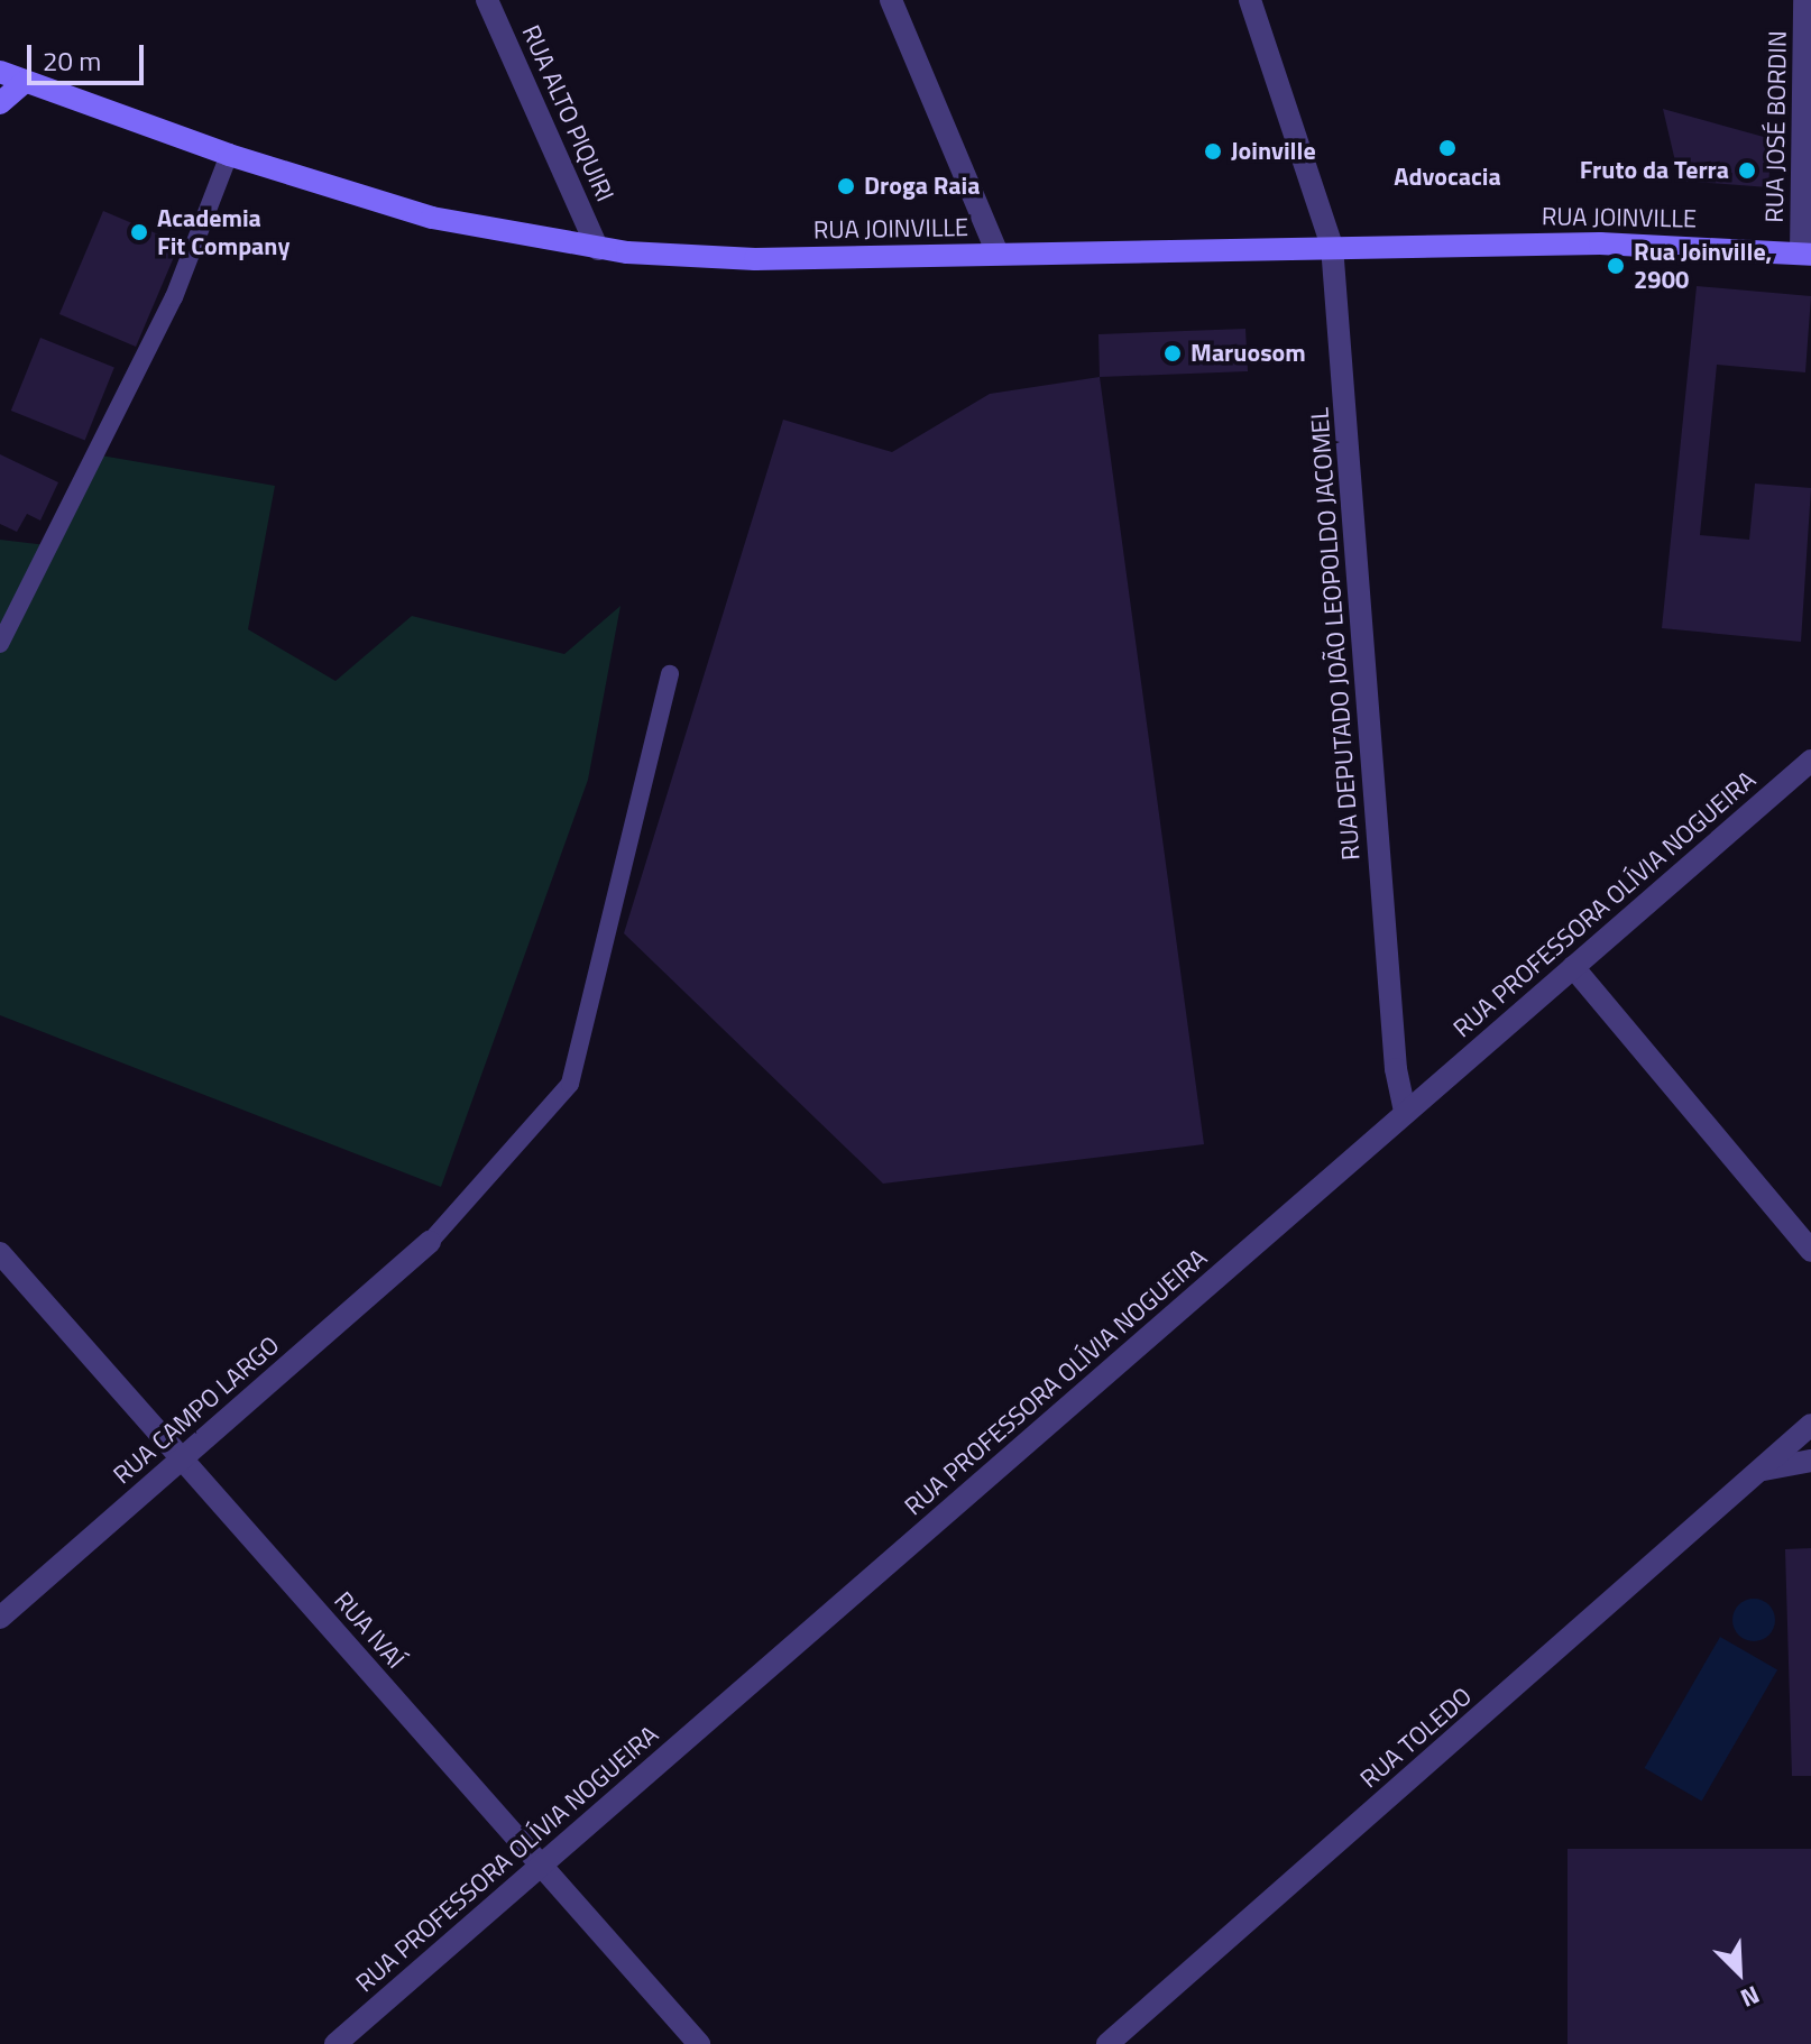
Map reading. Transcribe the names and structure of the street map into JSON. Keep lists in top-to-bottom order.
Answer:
{
  "streets": {
    "main road": ["RUA JOINVILLE"],
    "street": [
      "RUA ALTO PIQUIRI",
      "RUA JOSÉ BORDIN",
      "RUA DEPUTADO JOÃO LEOPOLDO JACOMEL",
      "RUA PROFESSORA OLÍVIA NOGUEIRA",
      "RUA CAMPO LARGO",
      "RUA IVAÍ",
      "RUA TOLEDO"
    ]
  },
  "crossings": [
    ["RUA ALTO PIQUIRI", "RUA JOINVILLE"],
    ["RUA JOSÉ BORDIN", "RUA JOINVILLE"],
    ["RUA JOINVILLE", "RUA DEPUTADO JOÃO LEOPOLDO JACOMEL"],
    ["RUA DEPUTADO JOÃO LEOPOLDO JACOMEL", "RUA PROFESSORA OLÍVIA NOGUEIRA"],
    ["RUA PROFESSORA OLÍVIA NOGUEIRA", "RUA IVAÍ"],
    ["RUA CAMPO LARGO", "RUA IVAÍ"]
  ],
  "places": [
    "Advocacia",
    "Joinville",
    "Fruto da Terra",
    "Droga Raia",
    "Academia Fit Company",
    "Rua Joinville, 2900",
    "Maruosom"
  ],
  "scale_bar": "20 m",
  "north": "bottom right"
}
